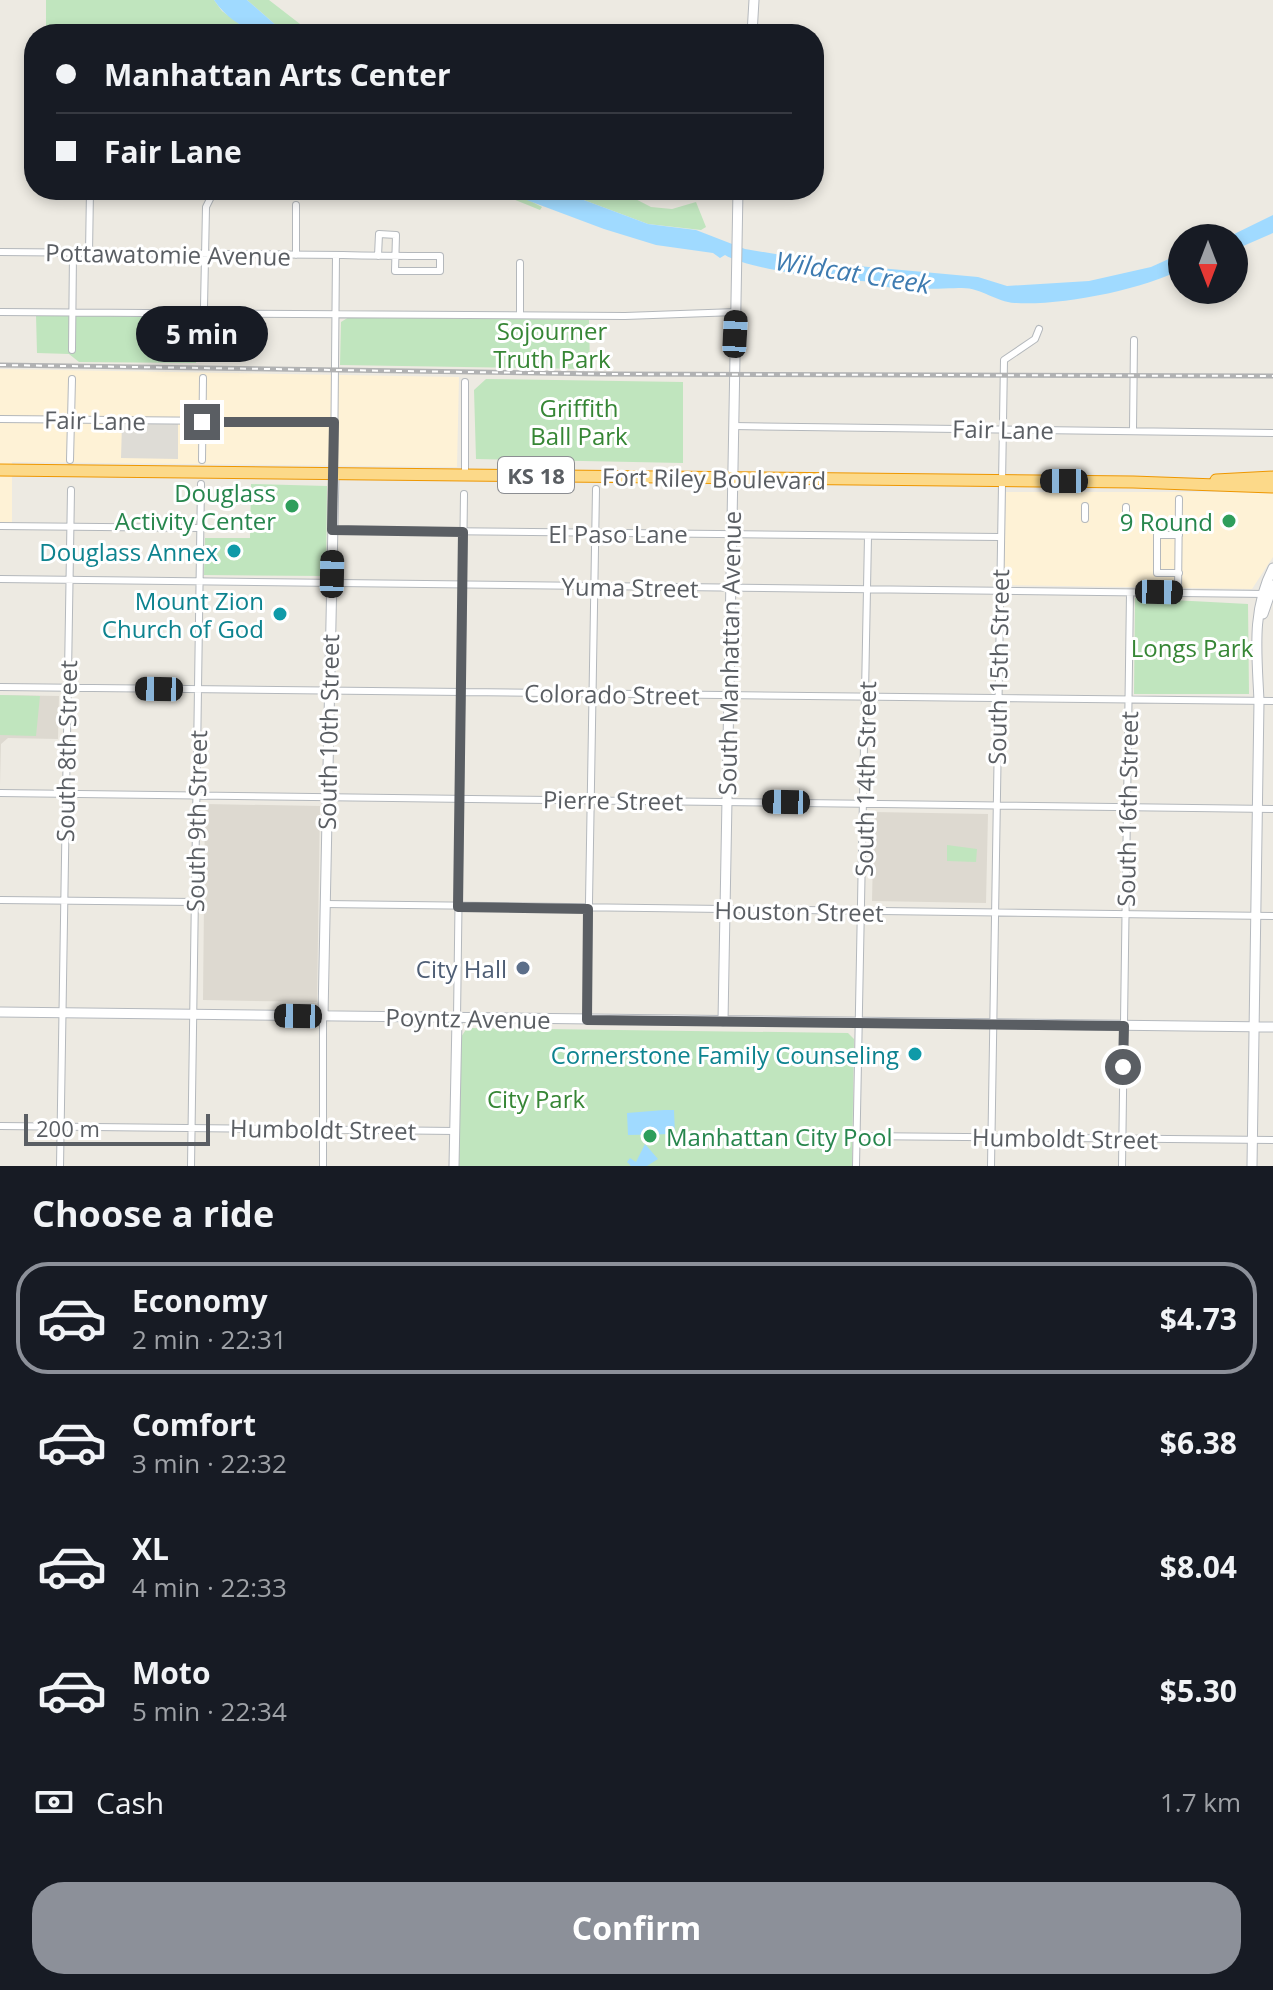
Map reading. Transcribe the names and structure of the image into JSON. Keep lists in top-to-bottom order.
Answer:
{
  "streets": {
    "highway": ["KS 18", "Fort Riley Boulevard"],
    "street": [
      "Pottawatomie Avenue",
      "Fair Lane",
      "El Paso Lane",
      "Yuma Street",
      "South Manhattan Avenue",
      "South 15th Street",
      "Colorado Street",
      "South 10th Street",
      "South 8th Street",
      "South 14th Street",
      "Pierre Street",
      "South 16th Street",
      "South 9th Street",
      "Houston Street",
      "Poyntz Avenue",
      "Humboldt Street"
    ]
  },
  "crossings": [
    ["Pottawatomie Avenue", "South 10th Street"],
    ["Fair Lane", "South Manhattan Avenue"],
    ["Fair Lane", "South 15th Street"],
    ["Fair Lane", "South 10th Street"],
    ["Fort Riley Boulevard", "South Manhattan Avenue"],
    ["Fort Riley Boulevard", "South 15th Street"],
    ["Fort Riley Boulevard", "South 10th Street"],
    ["El Paso Lane", "South Manhattan Avenue"],
    ["El Paso Lane", "South 15th Street"],
    ["El Paso Lane", "South 10th Street"],
    ["El Paso Lane", "South 14th Street"],
    ["Yuma Street", "South Manhattan Avenue"],
    ["Yuma Street", "South 15th Street"],
    ["Yuma Street", "South 10th Street"],
    ["Yuma Street", "South 8th Street"],
    ["Yuma Street", "South 14th Street"],
    ["Yuma Street", "South 16th Street"],
    ["Yuma Street", "South 9th Street"],
    ["South Manhattan Avenue", "Colorado Street"],
    ["South Manhattan Avenue", "Pierre Street"],
    ["South Manhattan Avenue", "Houston Street"],
    ["South Manhattan Avenue", "Poyntz Avenue"],
    ["South 15th Street", "Colorado Street"],
    ["South 15th Street", "Pierre Street"],
    ["South 15th Street", "Houston Street"],
    ["South 15th Street", "Poyntz Avenue"],
    ["South 15th Street", "Humboldt Street"],
    ["Colorado Street", "South 10th Street"],
    ["Colorado Street", "South 8th Street"],
    ["Colorado Street", "South 14th Street"],
    ["Colorado Street", "South 16th Street"],
    ["Colorado Street", "South 9th Street"],
    ["South 10th Street", "Pierre Street"],
    ["South 10th Street", "Houston Street"],
    ["South 10th Street", "Poyntz Avenue"],
    ["South 8th Street", "Pierre Street"],
    ["South 8th Street", "Poyntz Avenue"],
    ["South 8th Street", "Humboldt Street"],
    ["South 14th Street", "Pierre Street"],
    ["South 14th Street", "Houston Street"],
    ["South 14th Street", "Poyntz Avenue"],
    ["South 14th Street", "Humboldt Street"],
    ["Pierre Street", "South 16th Street"],
    ["Pierre Street", "South 9th Street"],
    ["South 16th Street", "Houston Street"],
    ["South 16th Street", "Poyntz Avenue"],
    ["South 16th Street", "Humboldt Street"],
    ["South 9th Street", "Poyntz Avenue"],
    ["South 9th Street", "Humboldt Street"]
  ],
  "water": ["Wildcat Creek"],
  "parks": [
    "Sojourner Truth Park",
    "Griffith Ball Park",
    "Longs Park",
    "City Park"
  ],
  "places": [
    "Douglass Activity Center",
    "9 Round",
    "Douglass Annex",
    "Mount Zion Church of God",
    "City Hall",
    "Cornerstone Family Counseling",
    "Manhattan City Pool"
  ],
  "scale_bar": "200 m",
  "north": "bottom",
  "page": {
    "banner": ["Manhattan Arts Center", "Fair Lane"],
    "bubble": "5 min",
    "scale": "200 m",
    "heading": "Choose a ride",
    "list": [
      {
        "name": "Economy",
        "note": "2 min · 22:31",
        "value": "$4.73"
      },
      {
        "name": "Comfort",
        "note": "3 min · 22:32",
        "value": "$6.38"
      },
      {
        "name": "XL",
        "note": "4 min · 22:33",
        "value": "$8.04"
      },
      {
        "name": "Moto",
        "note": "5 min · 22:34",
        "value": "$5.30"
      }
    ],
    "pay": ["Cash", "1.7 km"],
    "buttons": "Confirm"
  }
}
